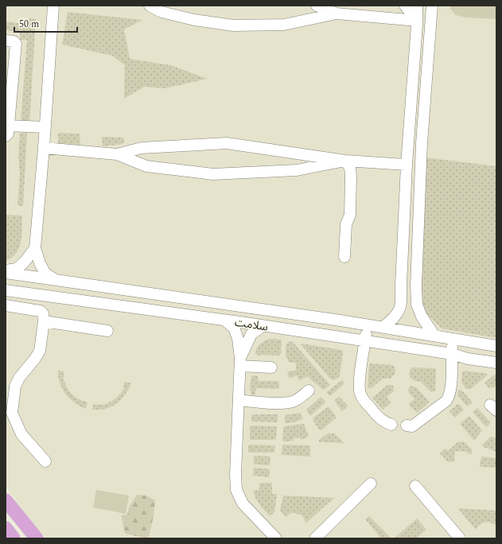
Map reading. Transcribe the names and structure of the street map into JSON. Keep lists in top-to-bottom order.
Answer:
{
  "streets": {
    "lane": ["سلامت"]
  },
  "scale_bar": "50 m"
}
